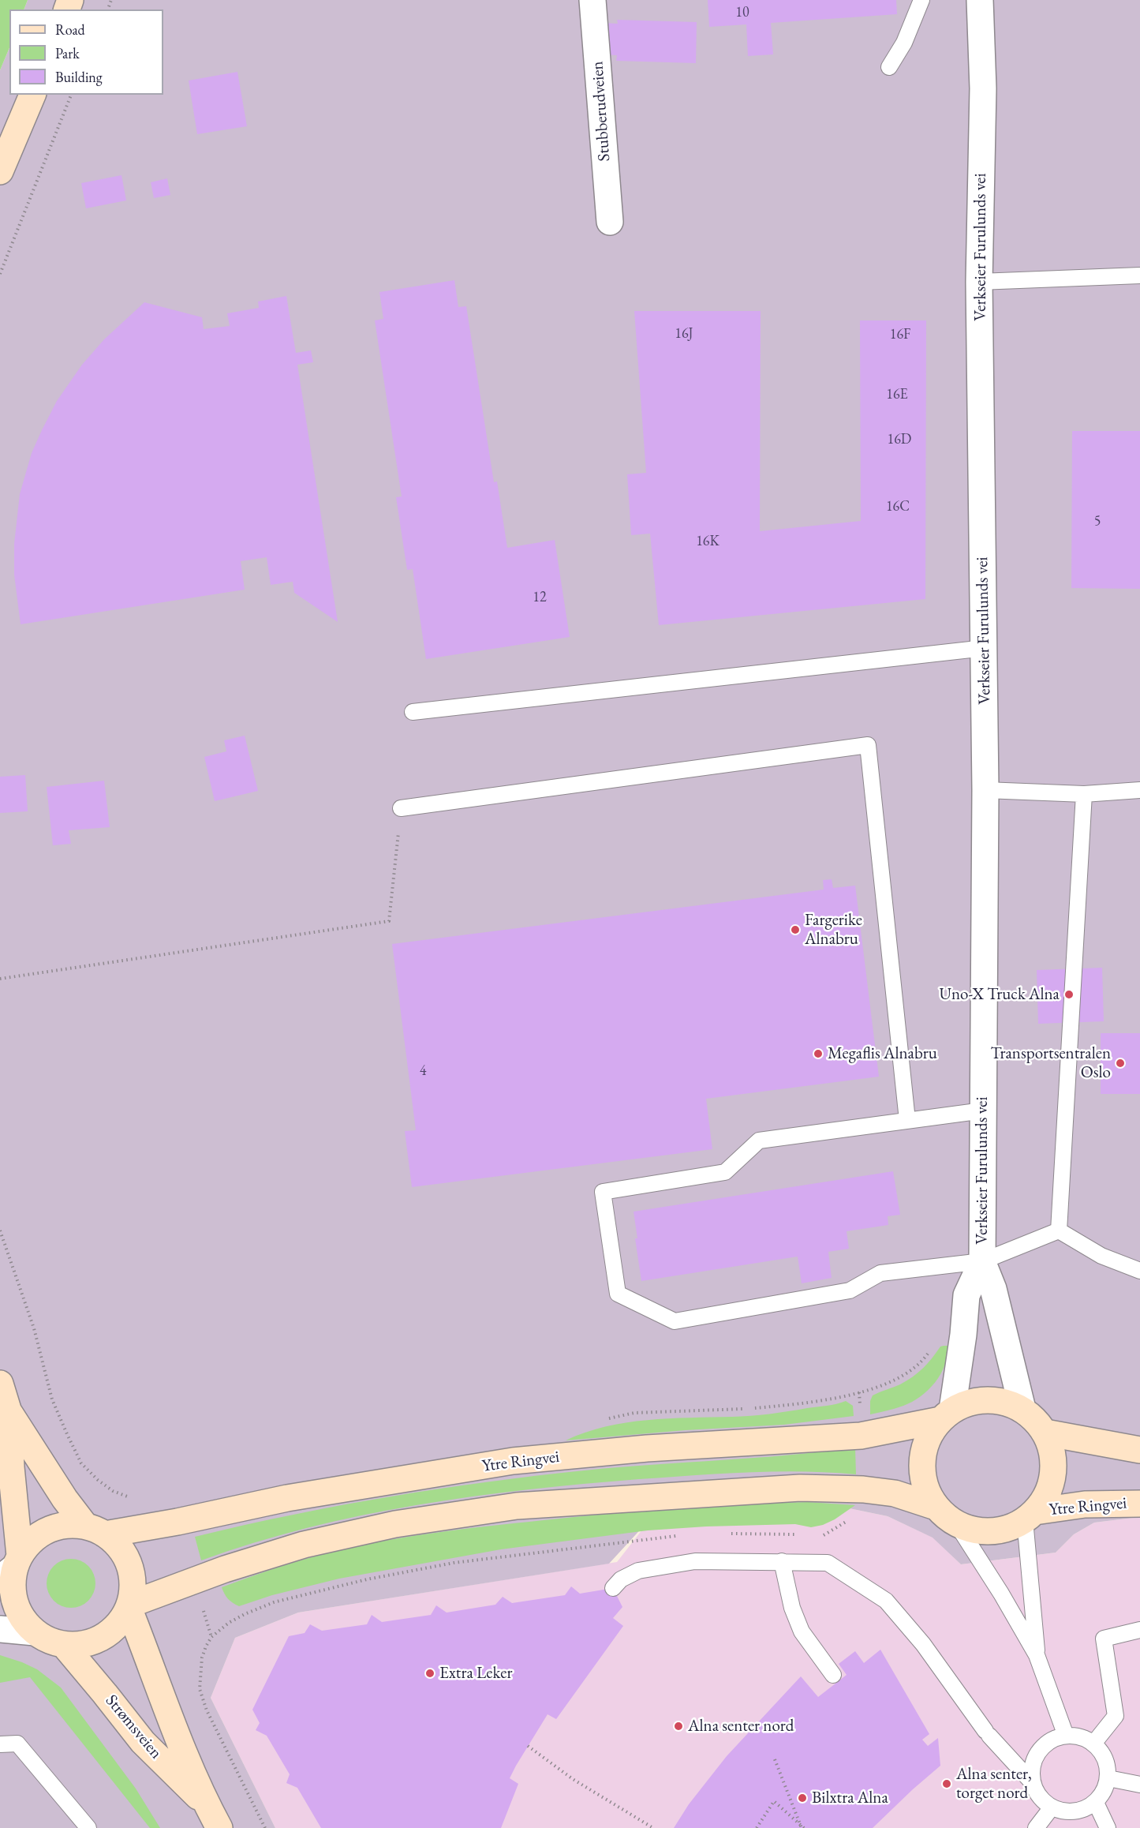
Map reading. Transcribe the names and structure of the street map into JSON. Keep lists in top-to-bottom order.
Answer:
{
  "streets": {
    "main road": ["Ytre Ringvei", "Strømsveien"],
    "street": ["Stubberudveien", "Verkseier Furulunds vei"]
  },
  "crossings": [
    ["Verkseier Furulunds vei", "Ytre Ringvei"],
    ["Ytre Ringvei", "Strømsveien"]
  ],
  "places": [
    "Fargerike Alnabru",
    "Uno-X Truck Alna",
    "Megaflis Alnabru",
    "Transportsentralen Oslo",
    "Extra Leker",
    "Alna senter nord",
    "Alna senter, torget nord",
    "Bilxtra Alna"
  ],
  "house_numbers": [
    "10",
    "16J",
    "16F",
    "16E",
    "16D",
    "16C",
    "5",
    "16K",
    "12",
    "4"
  ],
  "legend": ["Road", "Park", "Building"]
}
